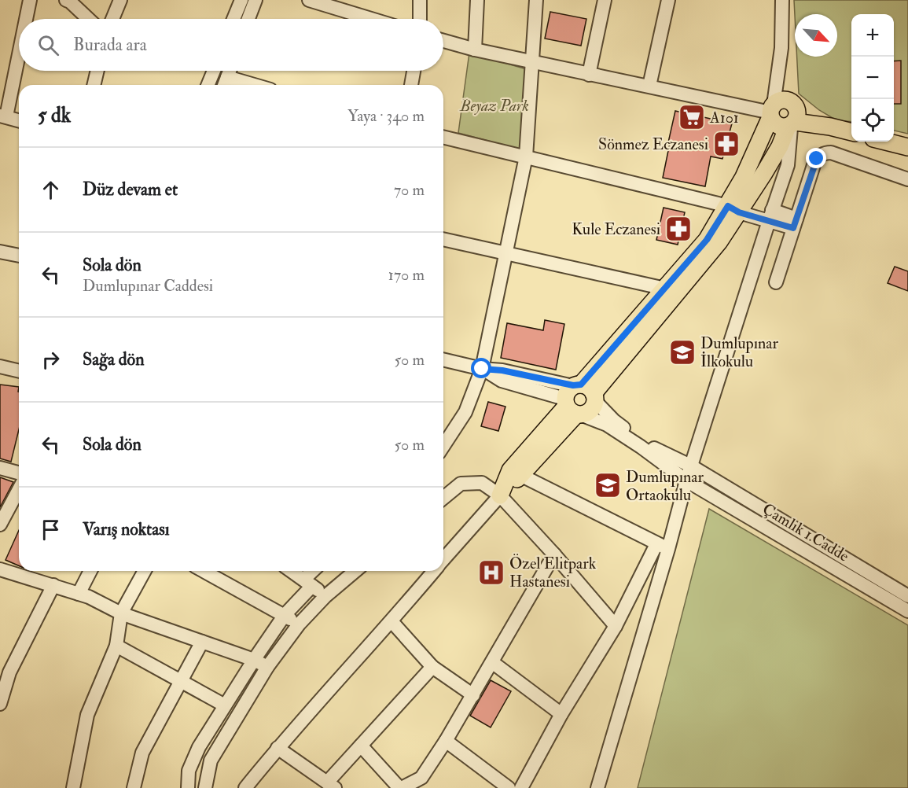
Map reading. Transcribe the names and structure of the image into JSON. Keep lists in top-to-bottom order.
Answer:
{
  "streets": {
    "street": ["Çamlık 1.Cadde"]
  },
  "parks": ["Beyaz Park"],
  "places": {
    "supermarket": ["A101"],
    "pharmacy": ["Sönmez Eczanesi", "Kule Eczanesi"],
    "school or university": ["Dumlupınar İlkokulu", "Dumlupınar Ortaokulu"],
    "hospital": ["Özel Elitpark Hastanesi"]
  },
  "north": "bottom right",
  "page": {
    "map_buttons": ["+", "−"],
    "search": "Burada ara",
    "heading": ["5 dk", "Yaya · 340 m"],
    "list": [
      ["Düz devam et", "70 m"],
      ["Sola dön", "Dumlupınar Caddesi", "170 m"],
      ["Sağa dön", "50 m"],
      ["Sola dön", "50 m"],
      "Varış noktası"
    ]
  }
}
